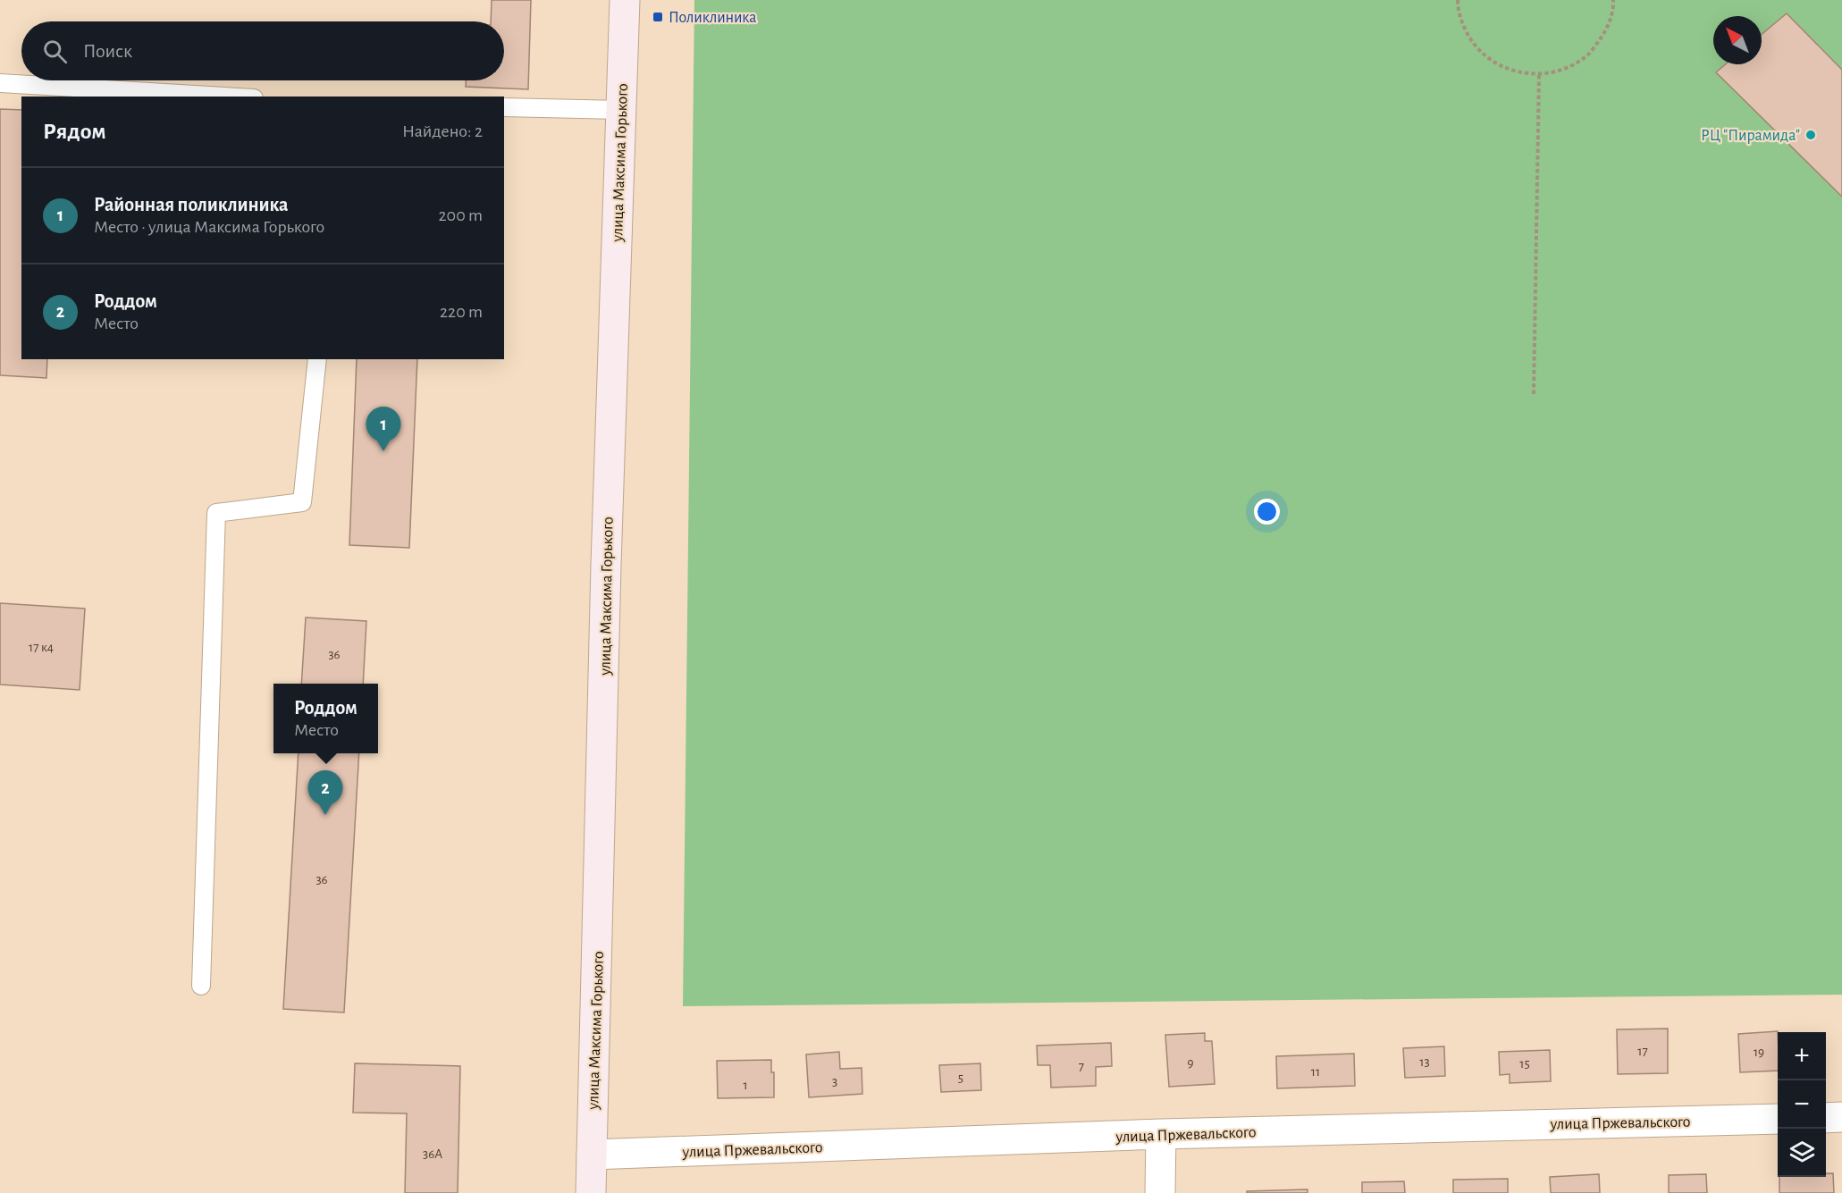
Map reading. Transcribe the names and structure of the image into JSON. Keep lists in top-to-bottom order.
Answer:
{
  "streets": {
    "street": ["улица Максима Горького", "улица Пржевальского"]
  },
  "crossings": [
    ["улица Максима Горького", "улица Пржевальского"]
  ],
  "places": {
    "transit": ["Поликлиника"],
    "other": ["РЦ \"Пирамида\""]
  },
  "house_numbers": [
    "17 к4",
    "36",
    "36",
    "17",
    "19",
    "13",
    "9",
    "15",
    "7",
    "11",
    "5",
    "3",
    "1",
    "36А"
  ],
  "north": "top left",
  "page": {
    "search": "Поиск",
    "heading": ["Рядом", "Найдено: 2"],
    "list": [
      {
        "mark": "1",
        "name": "Районная поликлиника",
        "note": "Место · улица Максима Горького",
        "value": "200 m"
      },
      {
        "mark": "2",
        "name": "Роддом",
        "note": "Место",
        "value": "220 m"
      }
    ],
    "pins": ["1", "2"],
    "popup": ["Роддом", "Место"],
    "map_buttons": ["+", "−"]
  }
}
